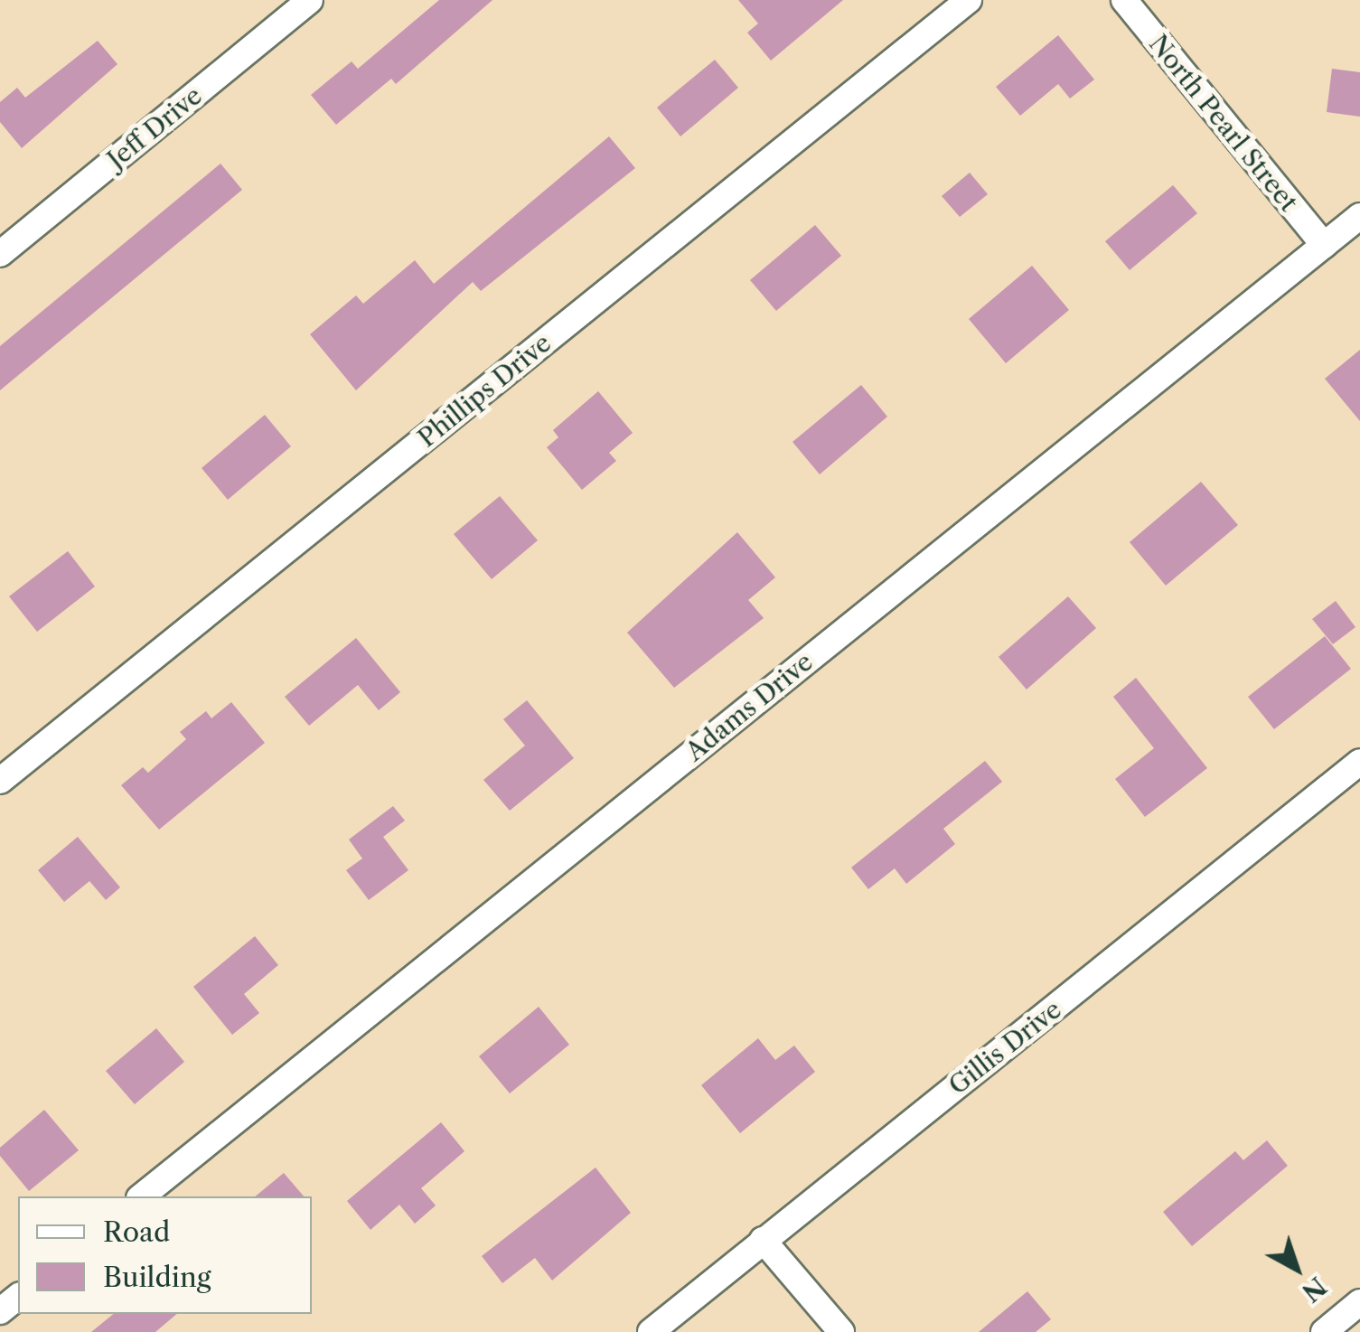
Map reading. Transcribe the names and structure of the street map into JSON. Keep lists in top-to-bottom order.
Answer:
{
  "streets": {
    "street": [
      "North Pearl Street",
      "Jeff Drive",
      "Phillips Drive",
      "Adams Drive",
      "Gillis Drive"
    ]
  },
  "crossings": [
    ["North Pearl Street", "Adams Drive"]
  ],
  "legend": ["Road", "Building"],
  "north": "bottom right"
}
